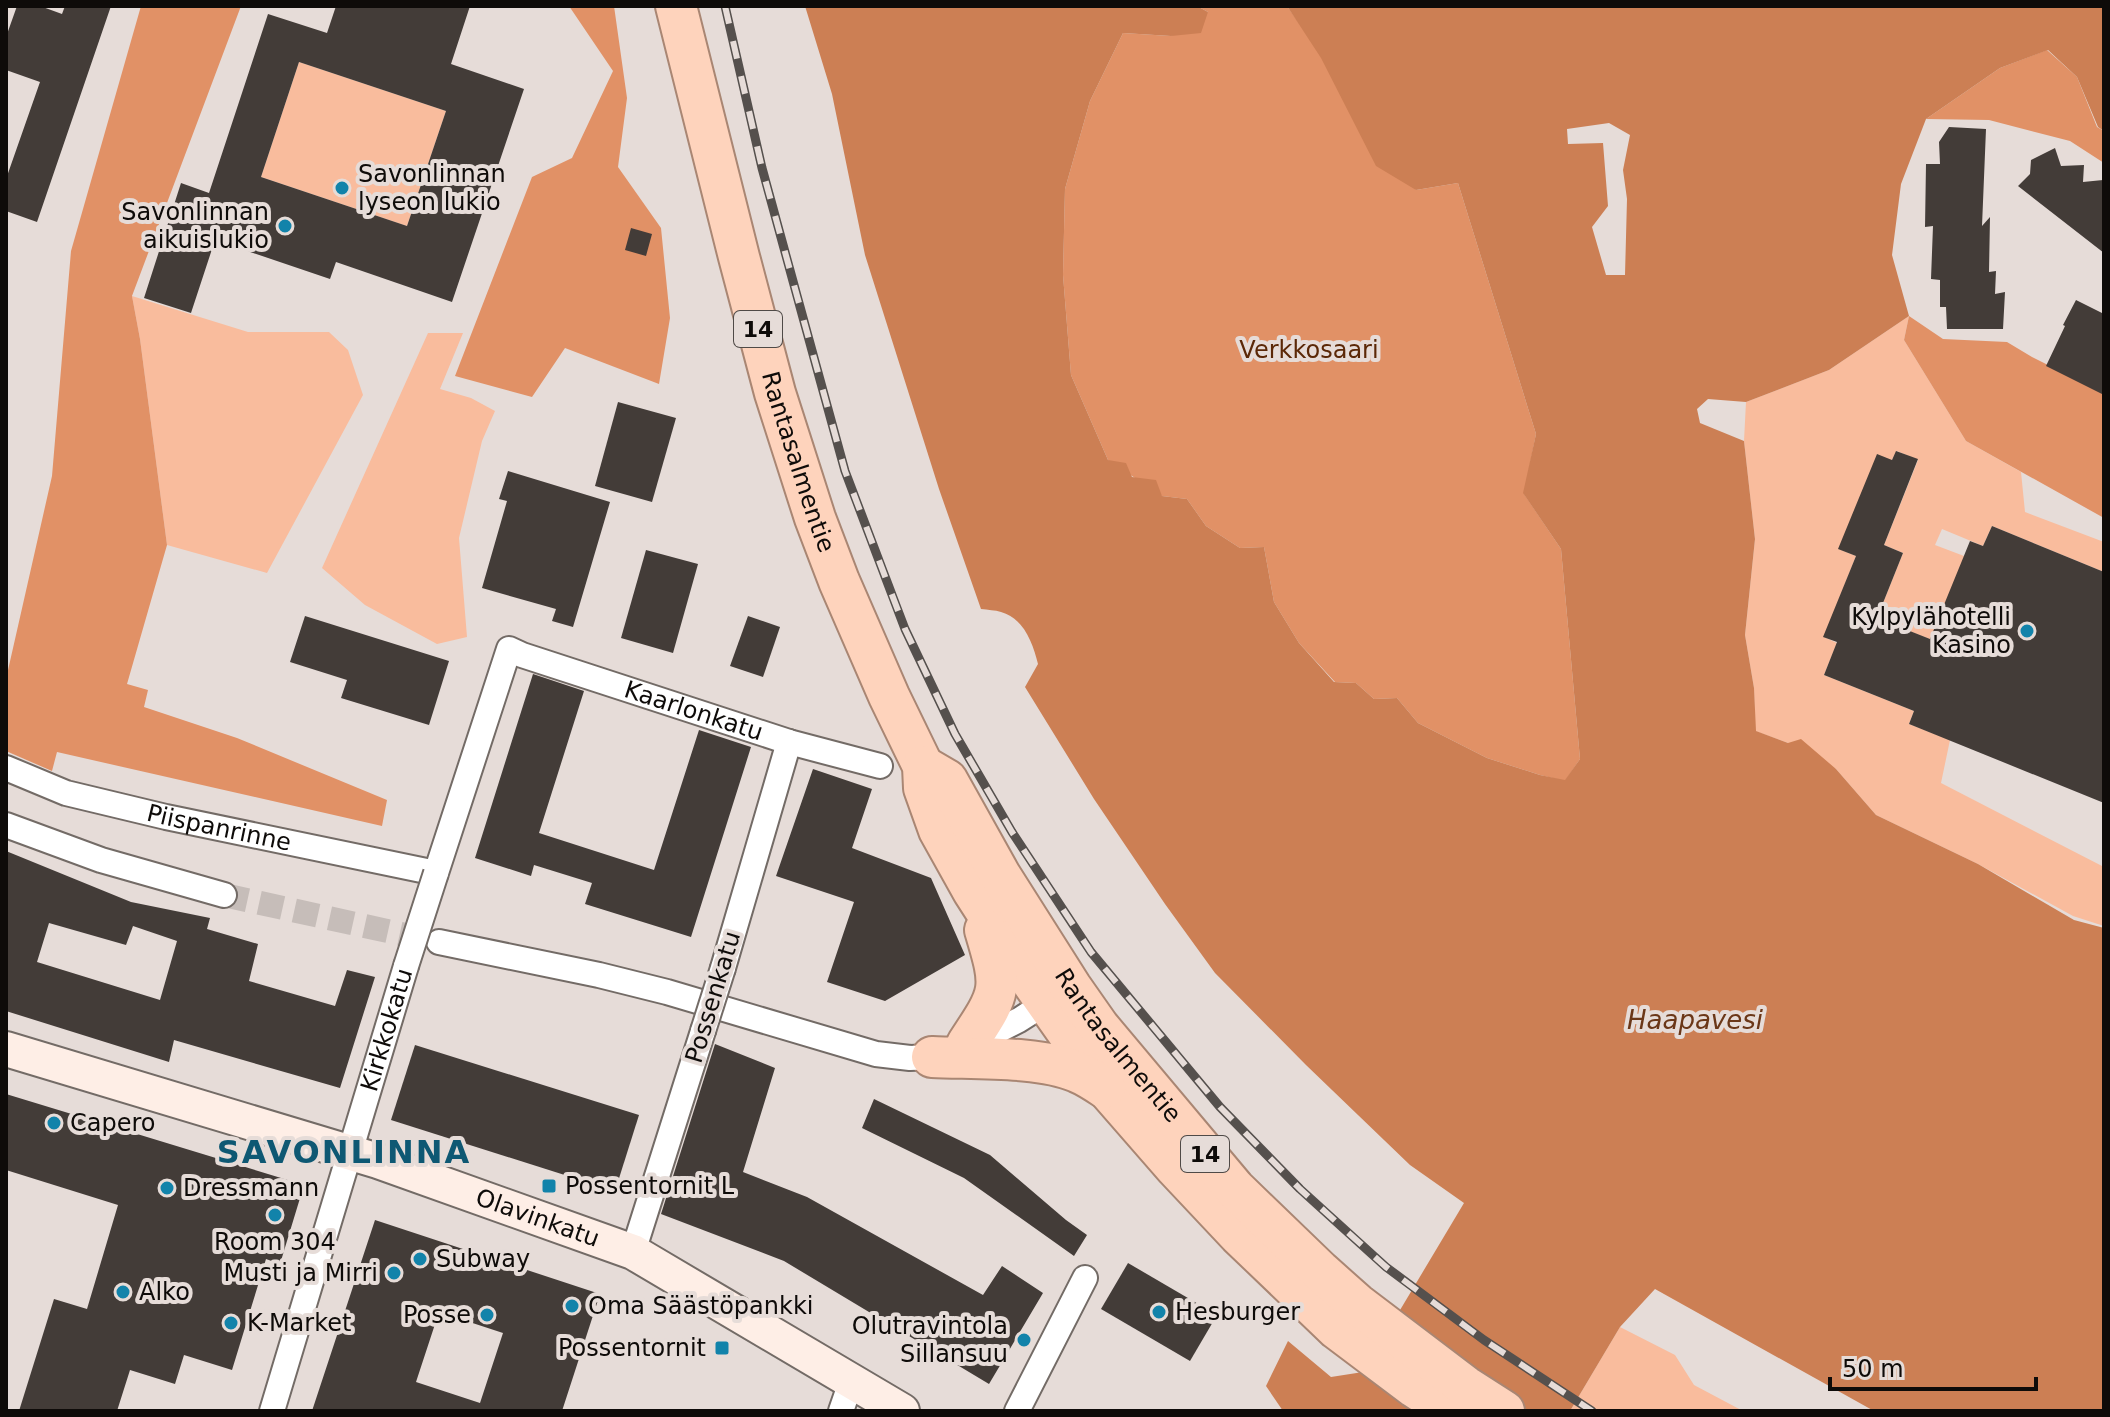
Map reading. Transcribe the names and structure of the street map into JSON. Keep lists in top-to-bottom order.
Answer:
{
  "streets": {
    "highway": ["14", "Rantasalmentie"],
    "main road": ["Olavinkatu"],
    "street": [
      "Kaarlonkatu",
      "Piispanrinne",
      "Possenkatu",
      "Kirkkokatu"
    ]
  },
  "crossings": [
    ["14", "Rantasalmentie"],
    ["Rantasalmentie", "Kaarlonkatu"],
    ["Kaarlonkatu", "Possenkatu"],
    ["Kaarlonkatu", "Kirkkokatu"],
    ["Piispanrinne", "Kirkkokatu"],
    ["Possenkatu", "Olavinkatu"],
    ["Kirkkokatu", "Olavinkatu"]
  ],
  "districts": ["SAVONLINNA"],
  "water": ["Haapavesi"],
  "parks": ["Verkkosaari"],
  "places": {
    "other": [
      "Savonlinnan lyseon lukio",
      "Savonlinnan aikuislukio",
      "Kylpylähotelli Kasino",
      "Capero",
      "Dressmann",
      "Room 304",
      "Subway",
      "Musti ja Mirri",
      "Alko",
      "Oma Säästöpankki",
      "Hesburger",
      "Posse",
      "K-Market",
      "Olutravintola Sillansuu"
    ],
    "transit": ["Possentornit L", "Possentornit"]
  },
  "scale_bar": "50 m"
}
